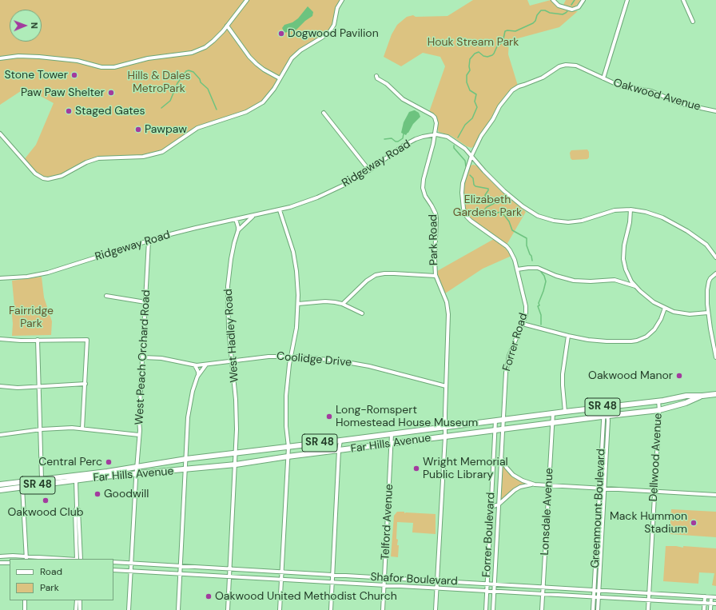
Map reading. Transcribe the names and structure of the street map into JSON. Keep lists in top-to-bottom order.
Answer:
{
  "streets": {
    "main road": ["SR 48", "Far Hills Avenue"],
    "street": [
      "Oakwood Avenue",
      "Ridgeway Road",
      "Park Road",
      "West Hadley Road",
      "Forrer Road",
      "West Peach Orchard Road",
      "Coolidge Drive",
      "Dellwood Avenue",
      "Greenmount Boulevard",
      "Lonsdale Avenue",
      "Telford Avenue",
      "Forrer Boulevard",
      "Shafor Boulevard"
    ]
  },
  "crossings": [
    ["Oakwood Avenue", "Forrer Road"],
    ["Ridgeway Road", "Park Road"],
    ["Ridgeway Road", "West Peach Orchard Road"],
    ["Park Road", "Coolidge Drive"],
    ["Park Road", "Far Hills Avenue"],
    ["Park Road", "Shafor Boulevard"],
    ["West Hadley Road", "Coolidge Drive"],
    ["West Hadley Road", "Far Hills Avenue"],
    ["West Hadley Road", "Shafor Boulevard"],
    ["Forrer Road", "Far Hills Avenue"],
    ["West Peach Orchard Road", "Coolidge Drive"],
    ["West Peach Orchard Road", "Far Hills Avenue"],
    ["West Peach Orchard Road", "Shafor Boulevard"],
    ["Far Hills Avenue", "Dellwood Avenue"],
    ["Far Hills Avenue", "Greenmount Boulevard"],
    ["Far Hills Avenue", "Lonsdale Avenue"],
    ["Far Hills Avenue", "Telford Avenue"],
    ["Far Hills Avenue", "Forrer Boulevard"],
    ["Dellwood Avenue", "Shafor Boulevard"],
    ["Greenmount Boulevard", "Shafor Boulevard"],
    ["Lonsdale Avenue", "Shafor Boulevard"],
    ["Telford Avenue", "Shafor Boulevard"],
    ["Forrer Boulevard", "Shafor Boulevard"]
  ],
  "parks": [
    "Houk Stream Park",
    "Hills & Dales MetroPark",
    "Elizabeth Gardens Park",
    "Fairridge Park"
  ],
  "places": [
    "Dogwood Pavilion",
    "Stone Tower",
    "Paw Paw Shelter",
    "Staged Gates",
    "Pawpaw",
    "Oakwood Manor",
    "Long-Romspert Homestead House Museum",
    "Central Perc",
    "Wright Memorial Public Library",
    "Goodwill",
    "Oakwood Club",
    "Mack Hummon Stadium",
    "Oakwood United Methodist Church"
  ],
  "legend": ["Road", "Park"],
  "north": "right"
}
